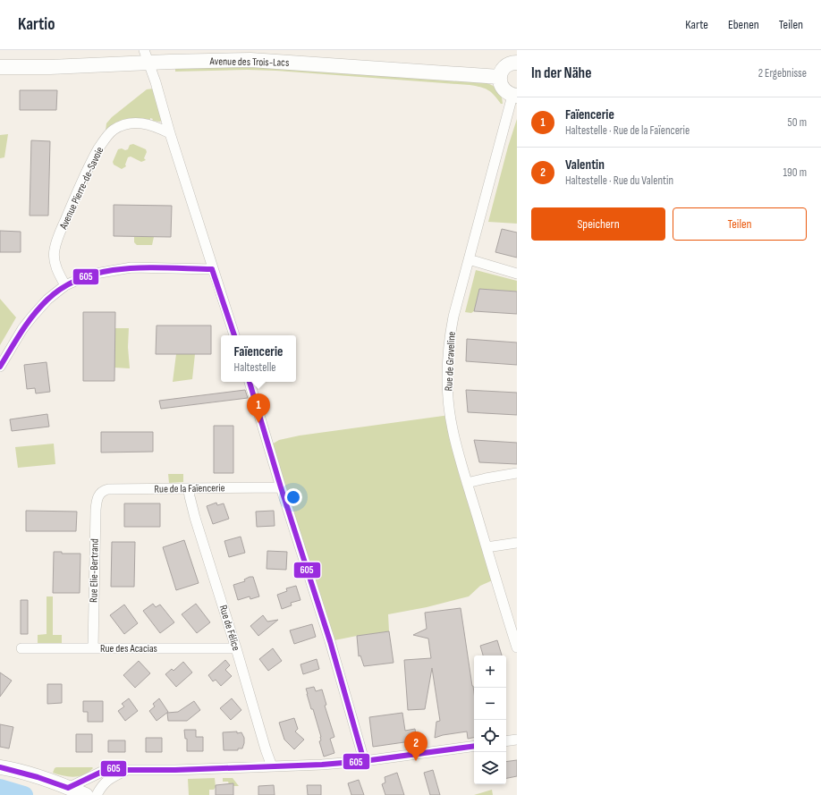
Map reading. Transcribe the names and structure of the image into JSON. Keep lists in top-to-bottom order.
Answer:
{
  "streets": {
    "street": [
      "Avenue des Trois-Lacs",
      "Avenue Pierre-de-Savoie",
      "Rue de Graveline",
      "Rue de la Faïencerie",
      "Rue Elie-Bertrand",
      "Rue de Félice",
      "Rue des Acacias"
    ]
  },
  "crossings": [
    ["Rue de la Faïencerie", "Rue Elie-Bertrand"],
    ["Rue de la Faïencerie", "Rue de Félice"],
    ["Rue Elie-Bertrand", "Rue des Acacias"],
    ["Rue de Félice", "Rue des Acacias"]
  ],
  "lines": ["transit line 605"],
  "page": {
    "header": "Kartio",
    "nav": ["Karte", "Ebenen", "Teilen"],
    "heading": ["In der Nähe", "2 Ergebnisse"],
    "list": [
      {
        "mark": "1",
        "name": "Faïencerie",
        "note": "Haltestelle · Rue de la Faïencerie",
        "value": "50 m"
      },
      {
        "mark": "2",
        "name": "Valentin",
        "note": "Haltestelle · Rue du Valentin",
        "value": "190 m"
      }
    ],
    "buttons": ["Speichern", "Teilen"],
    "popup": ["Faïencerie", "Haltestelle"],
    "pins": ["1", "2"],
    "map_buttons": ["+", "−"]
  }
}
